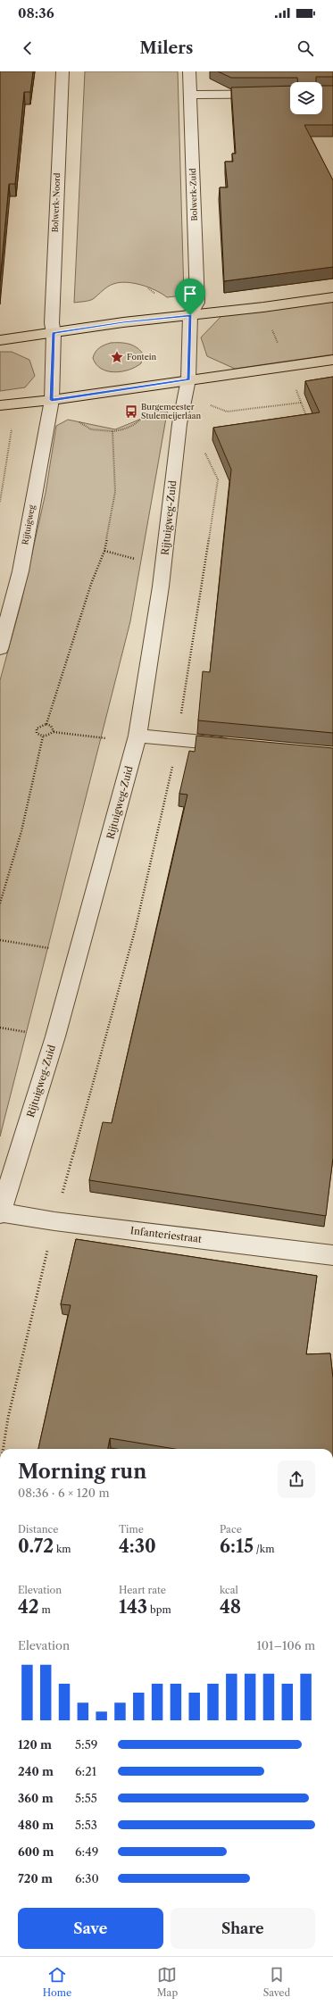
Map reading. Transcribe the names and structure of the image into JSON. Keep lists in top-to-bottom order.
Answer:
{
  "streets": {
    "street": [
      "Bolwerk-Zuid",
      "Bolwerk-Noord",
      "Rijtuigweg-Zuid",
      "Rijtuigweg",
      "Infanteriestraat"
    ]
  },
  "crossings": [
    ["Bolwerk-Zuid", "Rijtuigweg-Zuid"],
    ["Bolwerk-Noord", "Rijtuigweg"],
    ["Rijtuigweg-Zuid", "Infanteriestraat"]
  ],
  "places": {
    "place": ["Fontein"],
    "bus stop": ["Burgemeester Stulemeijerlaan"]
  },
  "page": {
    "status": "08:36",
    "header": "Milers",
    "heading": ["Morning run", "08:36 · 6 × 120 m"],
    "stats": [
      ["Distance", "0.72 km"],
      ["Time", "4:30"],
      ["Pace", "6:15 /km"],
      ["Elevation", "42 m"],
      ["Heart rate", "143 bpm"],
      ["kcal", "48"]
    ],
    "chart": ["Elevation", "101–106 m"],
    "list": [
      {
        "name": "120 m",
        "note": "5:59"
      },
      {
        "name": "240 m",
        "note": "6:21"
      },
      {
        "name": "360 m",
        "note": "5:55"
      },
      {
        "name": "480 m",
        "note": "5:53"
      },
      {
        "name": "600 m",
        "note": "6:49"
      },
      {
        "name": "720 m",
        "note": "6:30"
      }
    ],
    "buttons": ["Save", "Share"],
    "tabs": ["Home", "Map", "Saved"]
  }
}
